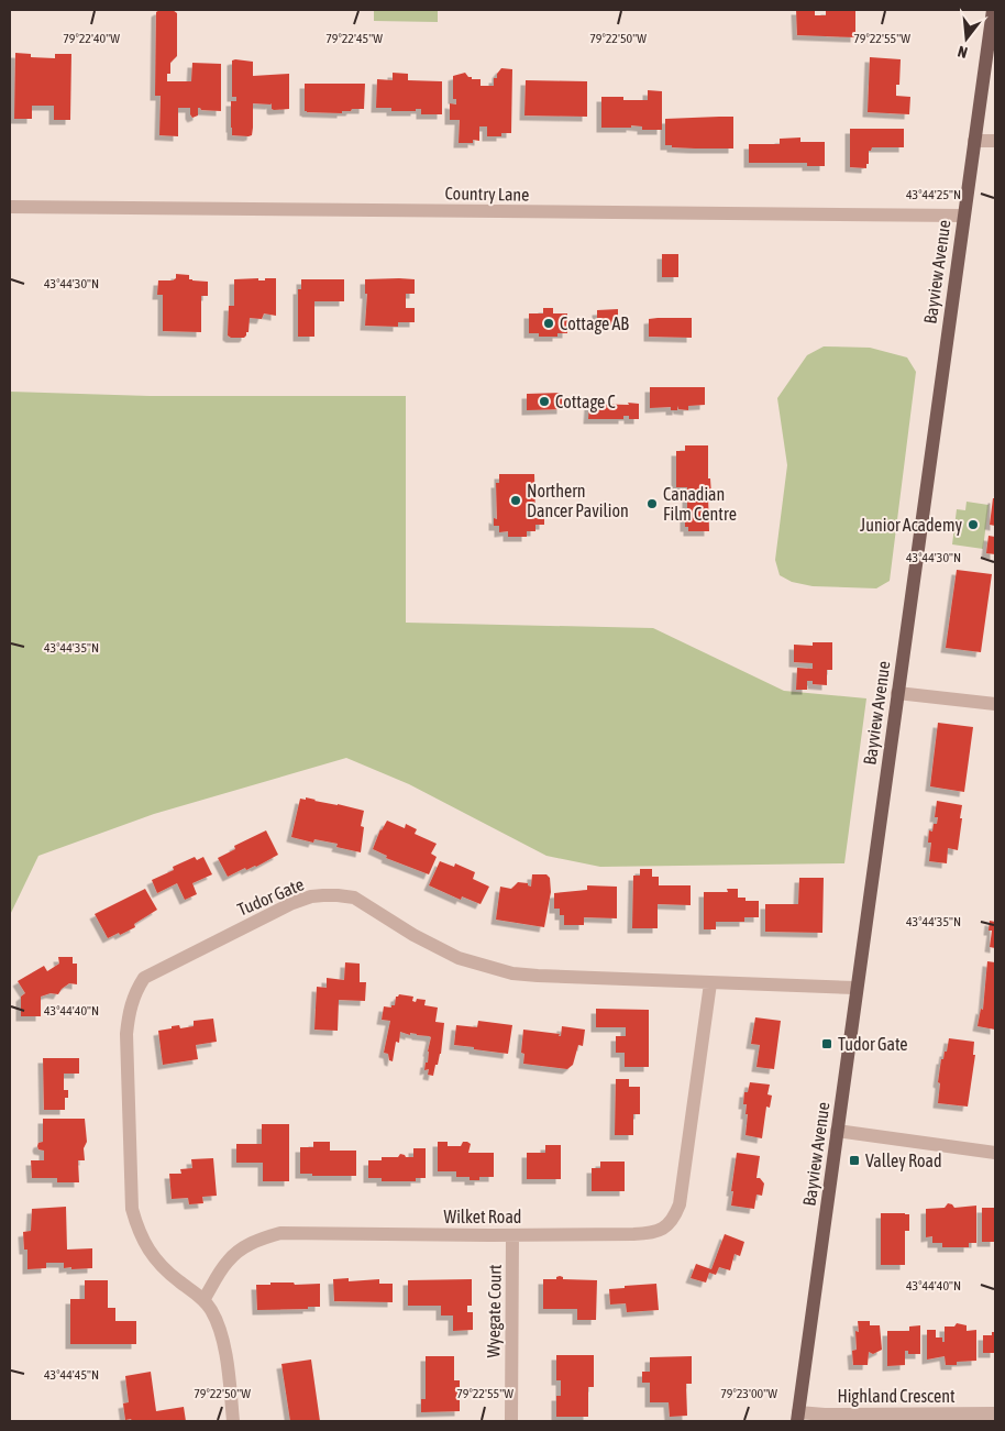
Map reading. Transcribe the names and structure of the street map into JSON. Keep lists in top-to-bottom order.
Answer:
{
  "streets": {
    "main road": ["Bayview Avenue"],
    "street": [
      "Country Lane",
      "Tudor Gate",
      "Wilket Road",
      "Wyegate Court",
      "Highland Crescent"
    ]
  },
  "crossings": [
    ["Country Lane", "Bayview Avenue"],
    ["Bayview Avenue", "Tudor Gate"],
    ["Bayview Avenue", "Highland Crescent"],
    ["Tudor Gate", "Wilket Road"],
    ["Wilket Road", "Wyegate Court"]
  ],
  "places": {
    "other": [
      "Cottage AB",
      "Cottage C",
      "Northern Dancer Pavilion",
      "Canadian Film Centre",
      "Junior Academy"
    ],
    "transit": ["Tudor Gate", "Valley Road"]
  },
  "north": "bottom",
  "coordinates": [
    "79°22'40\"W",
    "79°22'45\"W",
    "79°22'50\"W",
    "79°22'55\"W",
    "43°44'25\"N",
    "43°44'30\"N",
    "43°44'35\"N",
    "43°44'40\"N",
    "43°44'45\"N",
    "79°23'00\"W"
  ]
}
